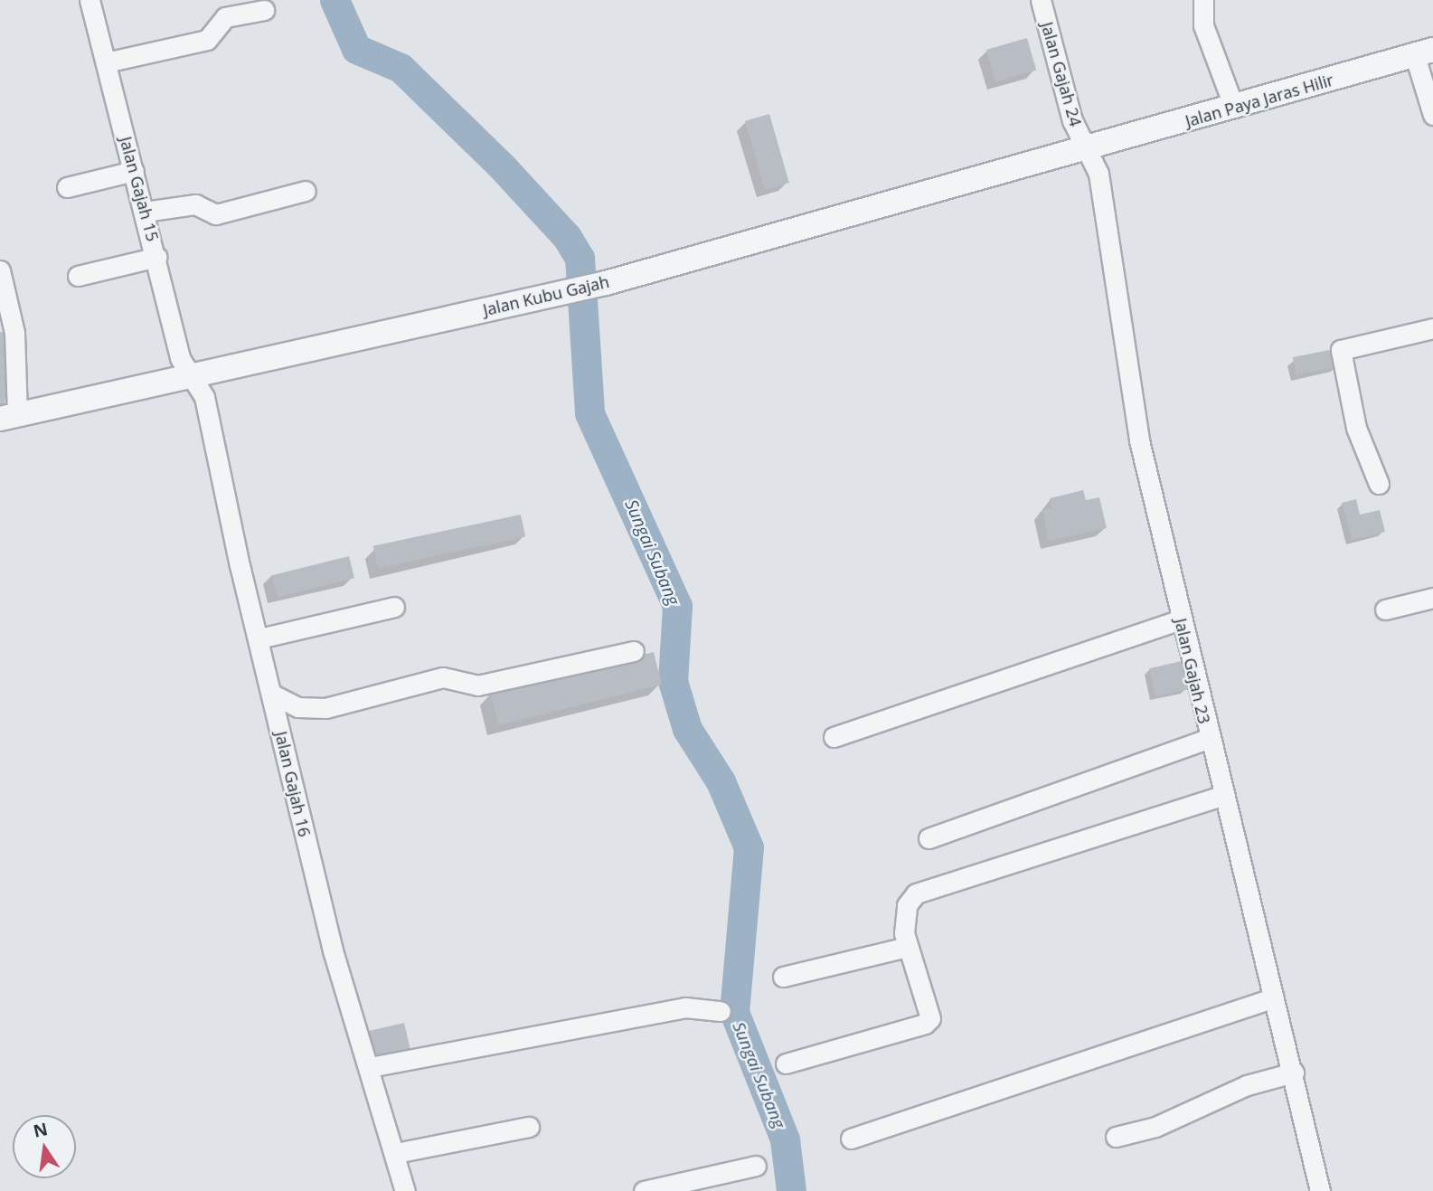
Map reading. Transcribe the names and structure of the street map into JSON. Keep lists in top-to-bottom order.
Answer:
{
  "streets": {
    "street": [
      "Jalan Gajah 24",
      "Jalan Paya Jaras Hilir",
      "Jalan Gajah 15",
      "Jalan Kubu Gajah",
      "Jalan Gajah 23",
      "Jalan Gajah 16"
    ]
  },
  "crossings": [
    ["Jalan Gajah 24", "Jalan Paya Jaras Hilir"],
    ["Jalan Gajah 24", "Jalan Kubu Gajah"],
    ["Jalan Gajah 24", "Jalan Gajah 23"],
    ["Jalan Paya Jaras Hilir", "Jalan Kubu Gajah"],
    ["Jalan Paya Jaras Hilir", "Jalan Gajah 23"],
    ["Jalan Gajah 15", "Jalan Kubu Gajah"],
    ["Jalan Gajah 15", "Jalan Gajah 16"],
    ["Jalan Kubu Gajah", "Jalan Gajah 23"],
    ["Jalan Kubu Gajah", "Jalan Gajah 16"]
  ],
  "water": ["Sungai Subang"],
  "north": "top"
}
